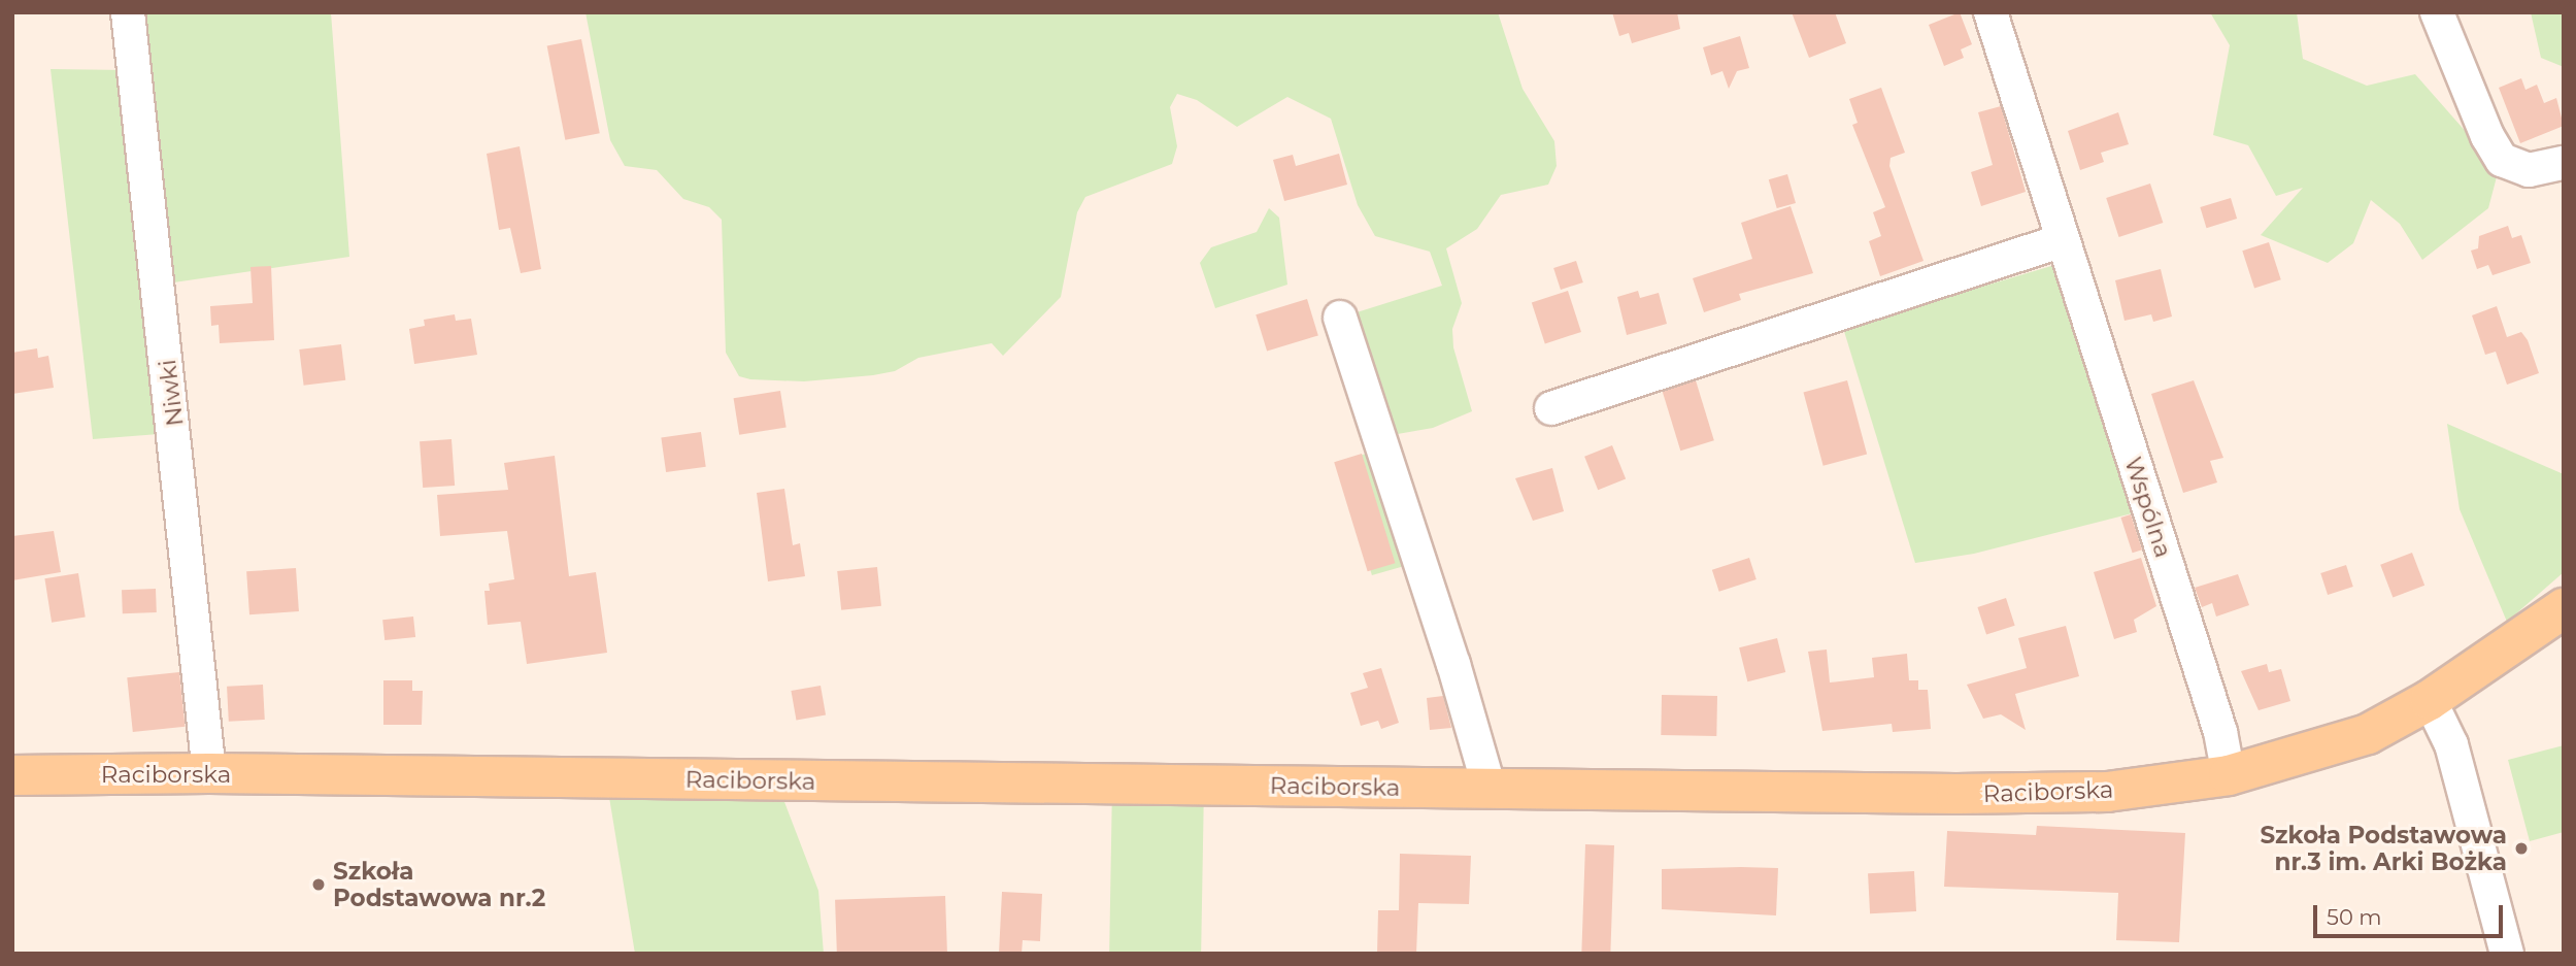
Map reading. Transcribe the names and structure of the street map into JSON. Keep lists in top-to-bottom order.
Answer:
{
  "streets": {
    "main road": ["Raciborska"],
    "street": ["Niwki", "Wspólna"]
  },
  "crossings": [
    ["Niwki", "Raciborska"],
    ["Wspólna", "Raciborska"]
  ],
  "places": ["Szkoła Podstawowa nr.3 im. Arki Bożka", "Szkoła Podstawowa nr.2"],
  "scale_bar": "50 m"
}
